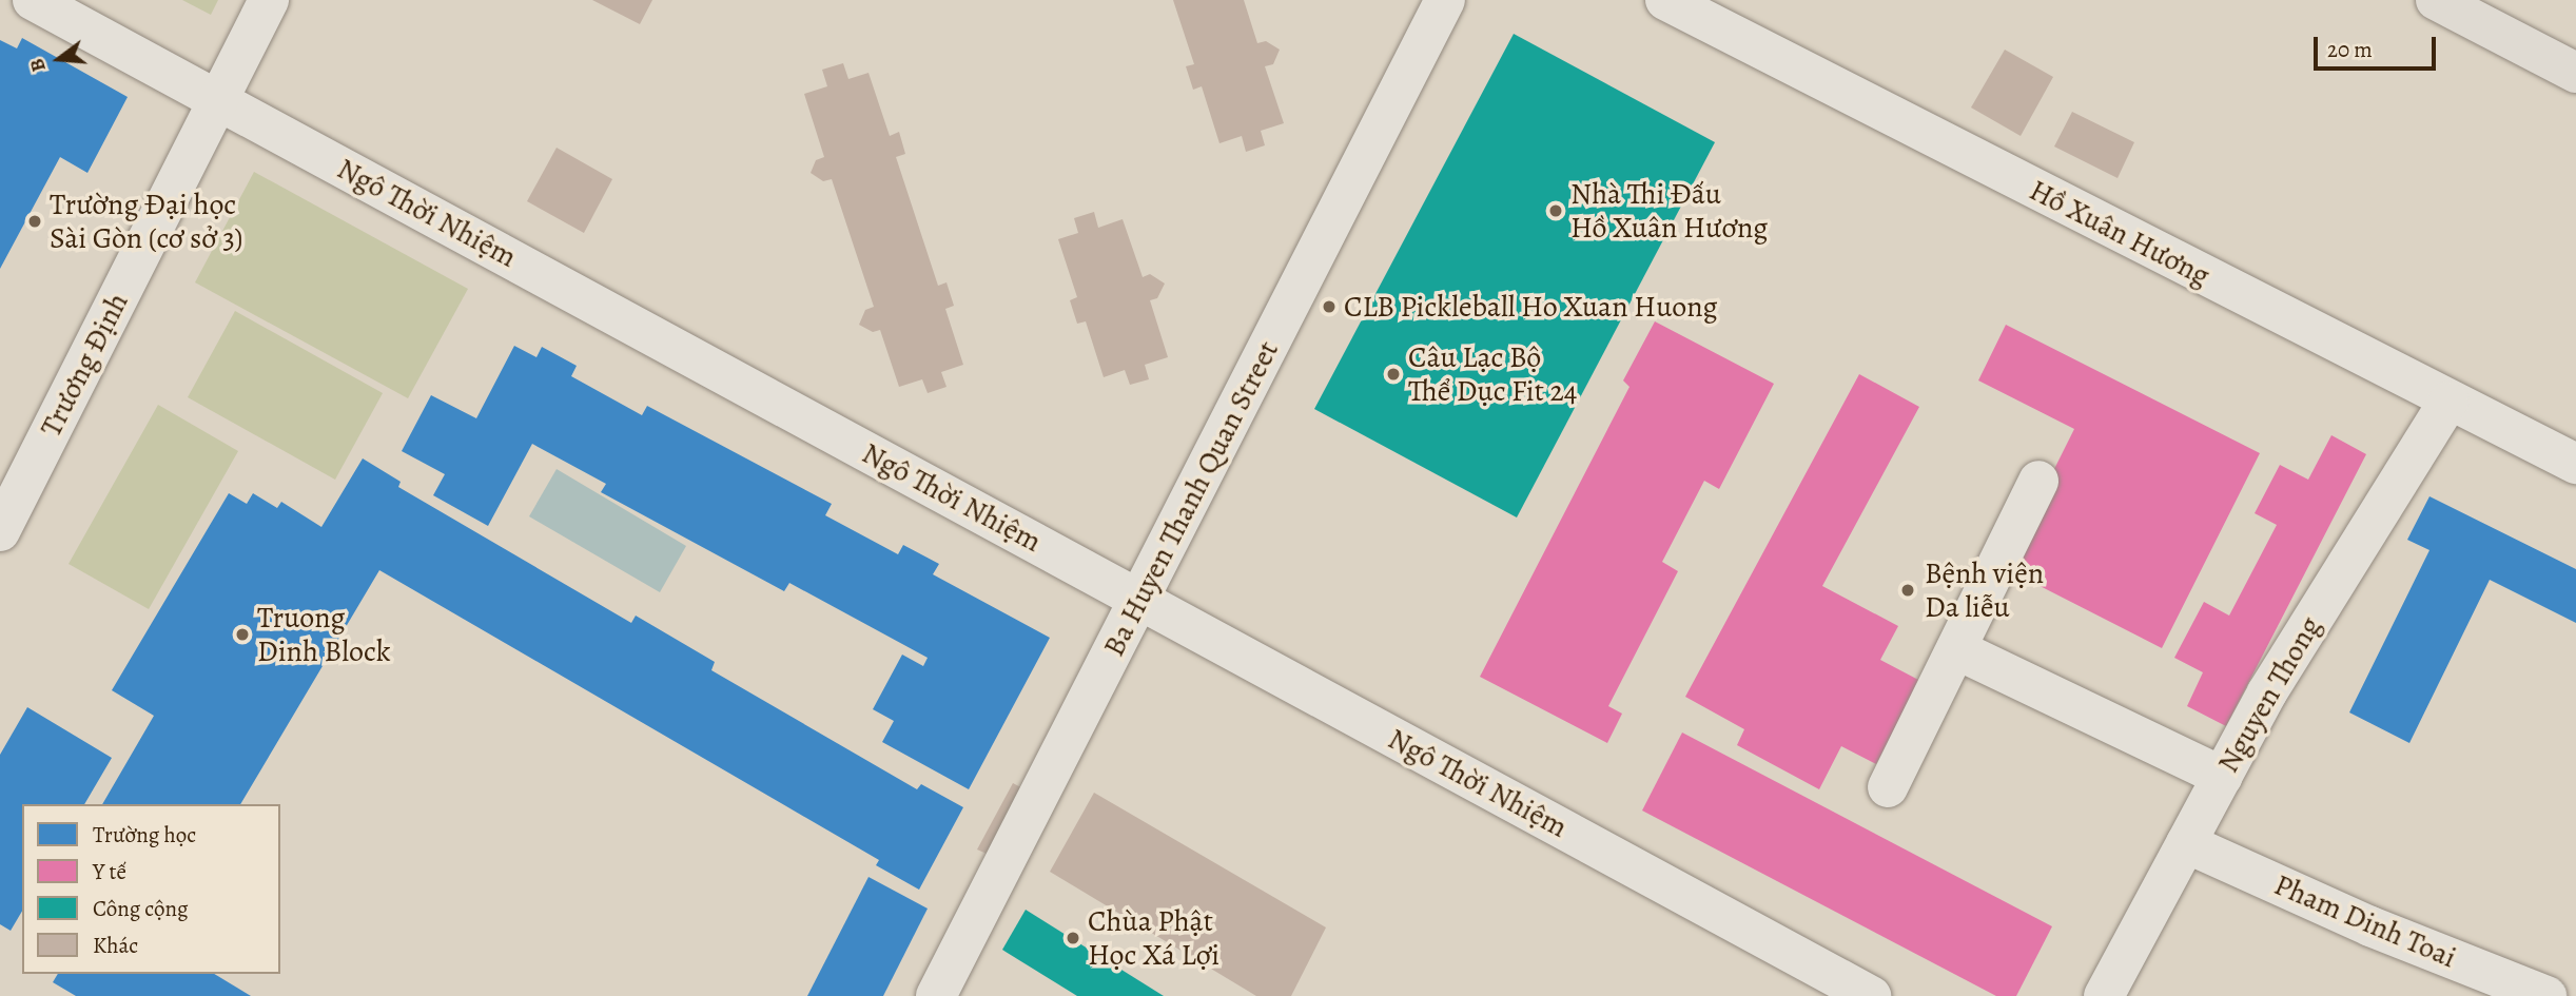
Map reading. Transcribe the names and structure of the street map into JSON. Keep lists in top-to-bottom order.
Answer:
{
  "streets": {
    "street": [
      "Ngô Thời Nhiệm",
      "Hồ Xuân Hương",
      "Trương Định",
      "Ba Huyen Thanh Quan Street",
      "Nguyen Thong",
      "Pham Dinh Toai"
    ]
  },
  "crossings": [
    ["Ngô Thời Nhiệm", "Trương Định"],
    ["Ngô Thời Nhiệm", "Ba Huyen Thanh Quan Street"],
    ["Hồ Xuân Hương", "Nguyen Thong"],
    ["Nguyen Thong", "Pham Dinh Toai"]
  ],
  "places": [
    "Nhà Thi Đấu Hồ Xuân Hương",
    "Trường Đại học Sài Gòn (cơ sở 3)",
    "CLB Pickleball Ho Xuan Huong",
    "Câu Lạc Bộ Thể Dục Fit 24",
    "Bệnh viện Da liễu",
    "Truong Dinh Block",
    "Chùa Phật Học Xá Lợi"
  ],
  "legend": [
    "Trường học",
    "Y tế",
    "Công cộng",
    "Khác"
  ],
  "scale_bar": "20 m",
  "north": "left"
}
